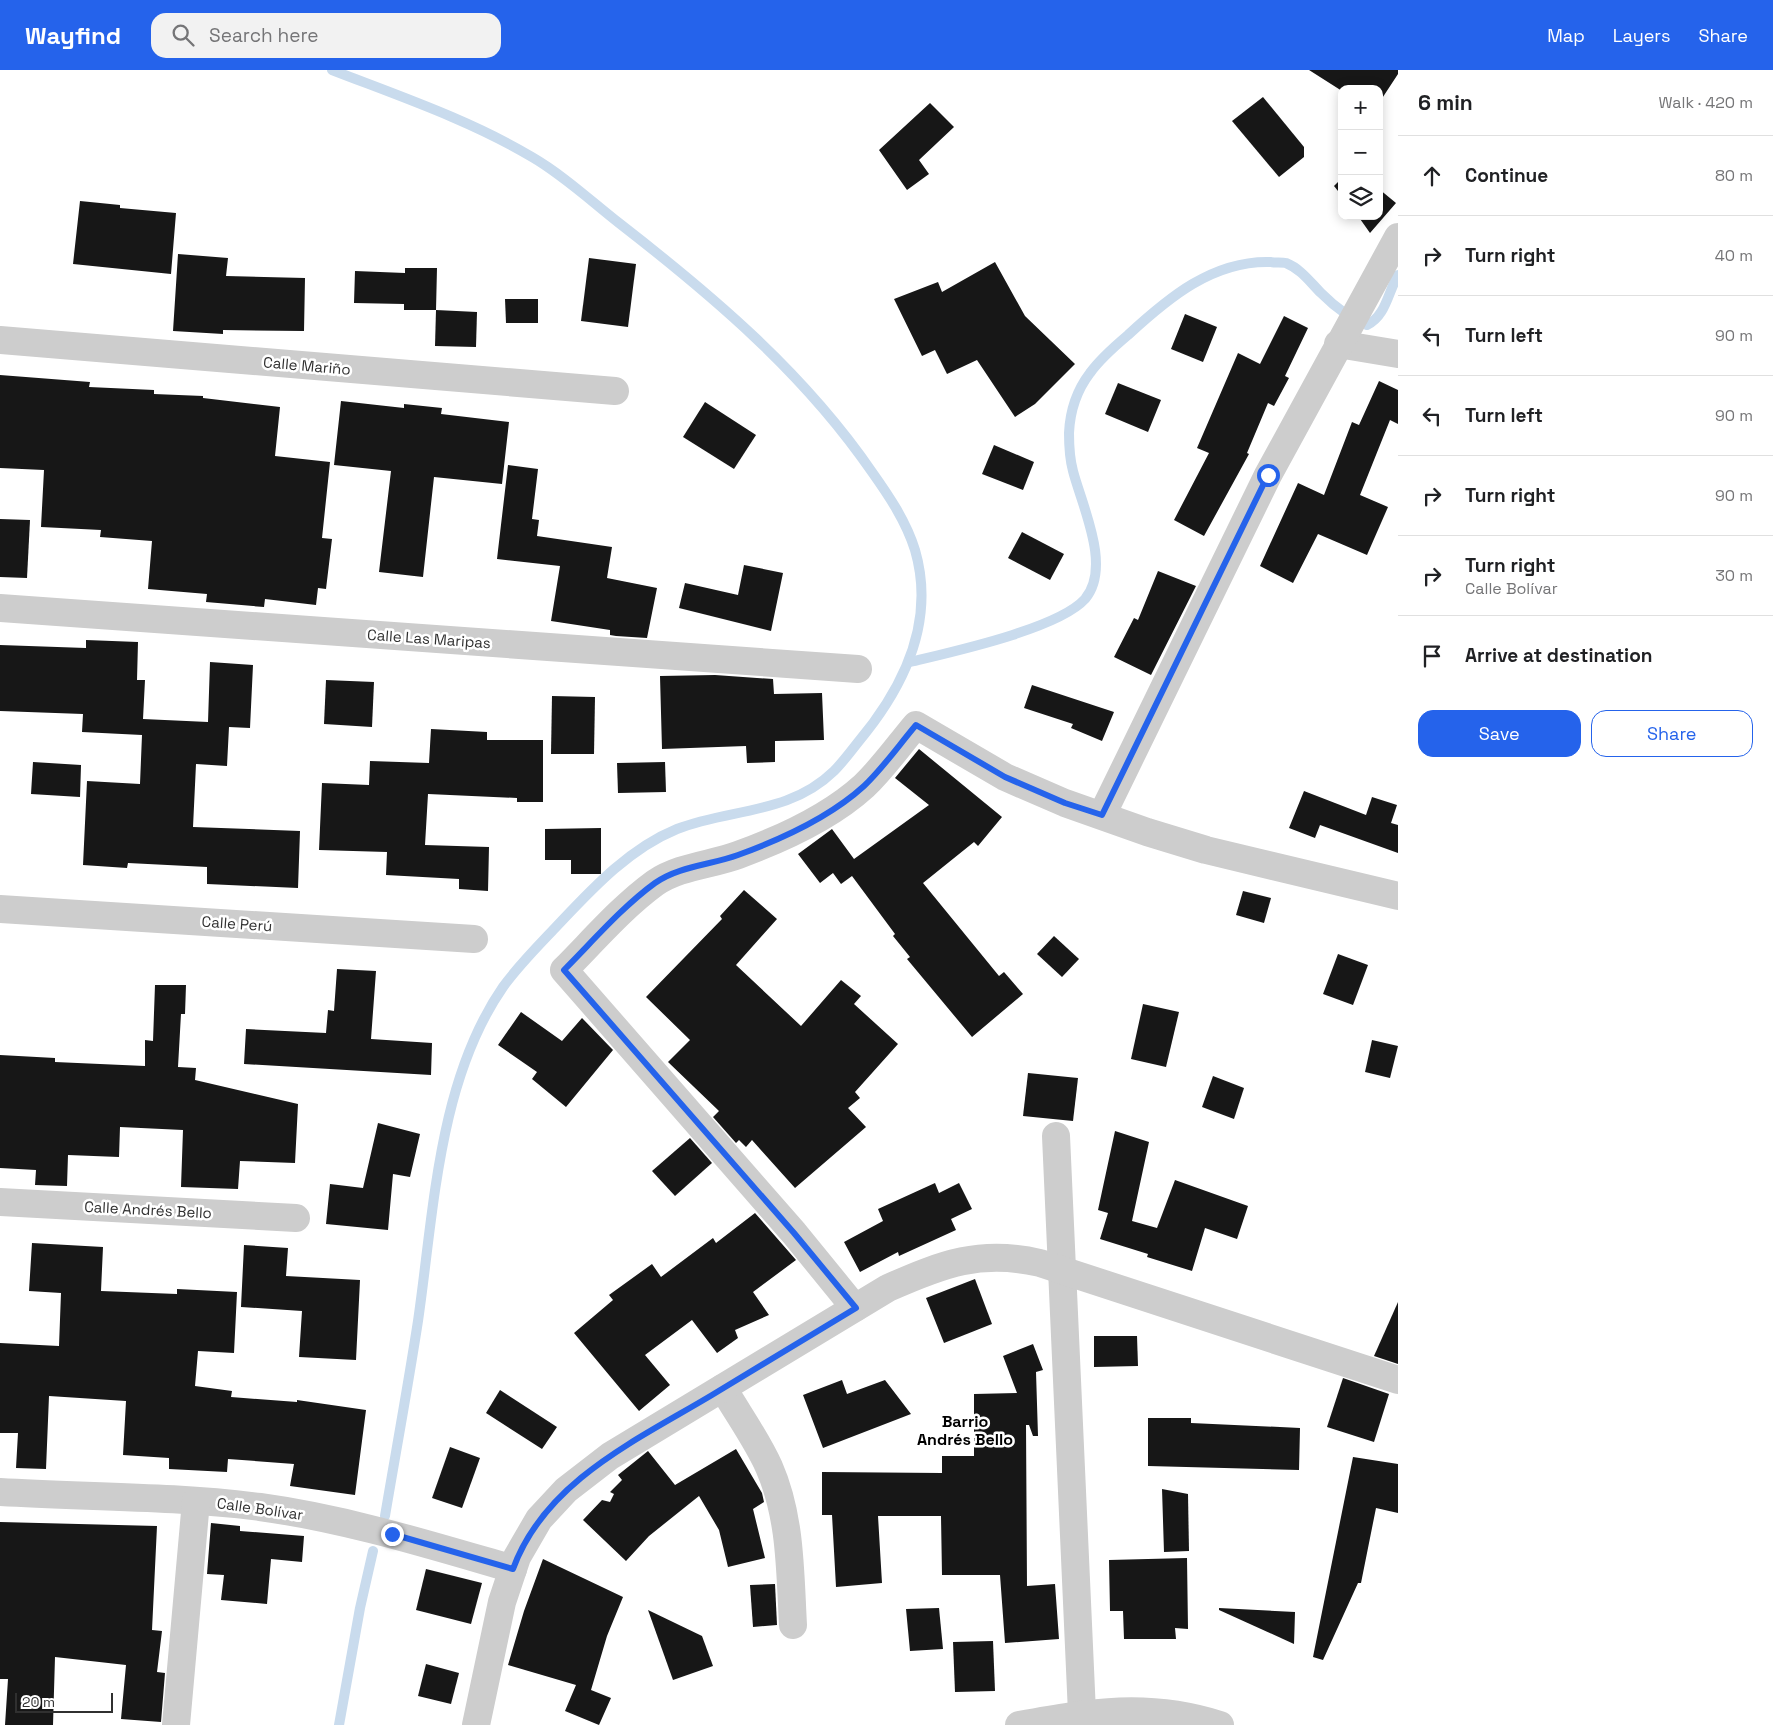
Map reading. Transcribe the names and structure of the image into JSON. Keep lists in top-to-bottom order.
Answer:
{
  "streets": {
    "street": [
      "Calle Mariño",
      "Calle Las Maripas",
      "Calle Perú",
      "Calle Andrés Bello",
      "Calle Bolívar"
    ]
  },
  "districts": ["Barrio Andrés Bello"],
  "scale_bar": "20 m",
  "page": {
    "header": "Wayfind",
    "search": "Search here",
    "nav": ["Map", "Layers", "Share"],
    "heading": ["6 min", "Walk · 420 m"],
    "map_buttons": ["+", "−"],
    "list": [
      ["Continue", "80 m"],
      ["Turn right", "40 m"],
      ["Turn left", "90 m"],
      ["Turn left", "90 m"],
      ["Turn right", "90 m"],
      ["Turn right", "Calle Bolívar", "30 m"],
      "Arrive at destination"
    ],
    "buttons": ["Save", "Share"],
    "scale": "20 m"
  }
}
